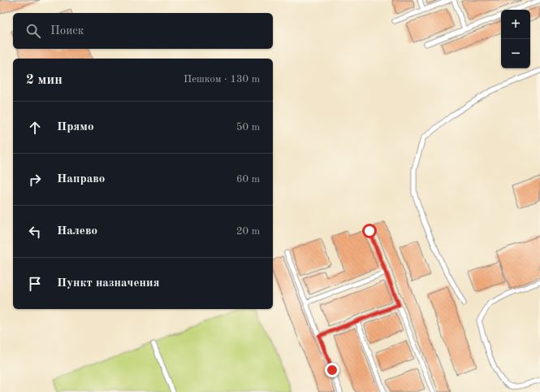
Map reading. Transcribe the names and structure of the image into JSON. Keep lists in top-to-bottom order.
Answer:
{
  "page": {
    "map_buttons": ["+", "−"],
    "search": "Поиск",
    "heading": ["2 мин", "Пешком · 130 m"],
    "list": [
      ["Прямо", "50 m"],
      ["Направо", "60 m"],
      ["Налево", "20 m"],
      "Пункт назначения"
    ]
  }
}
